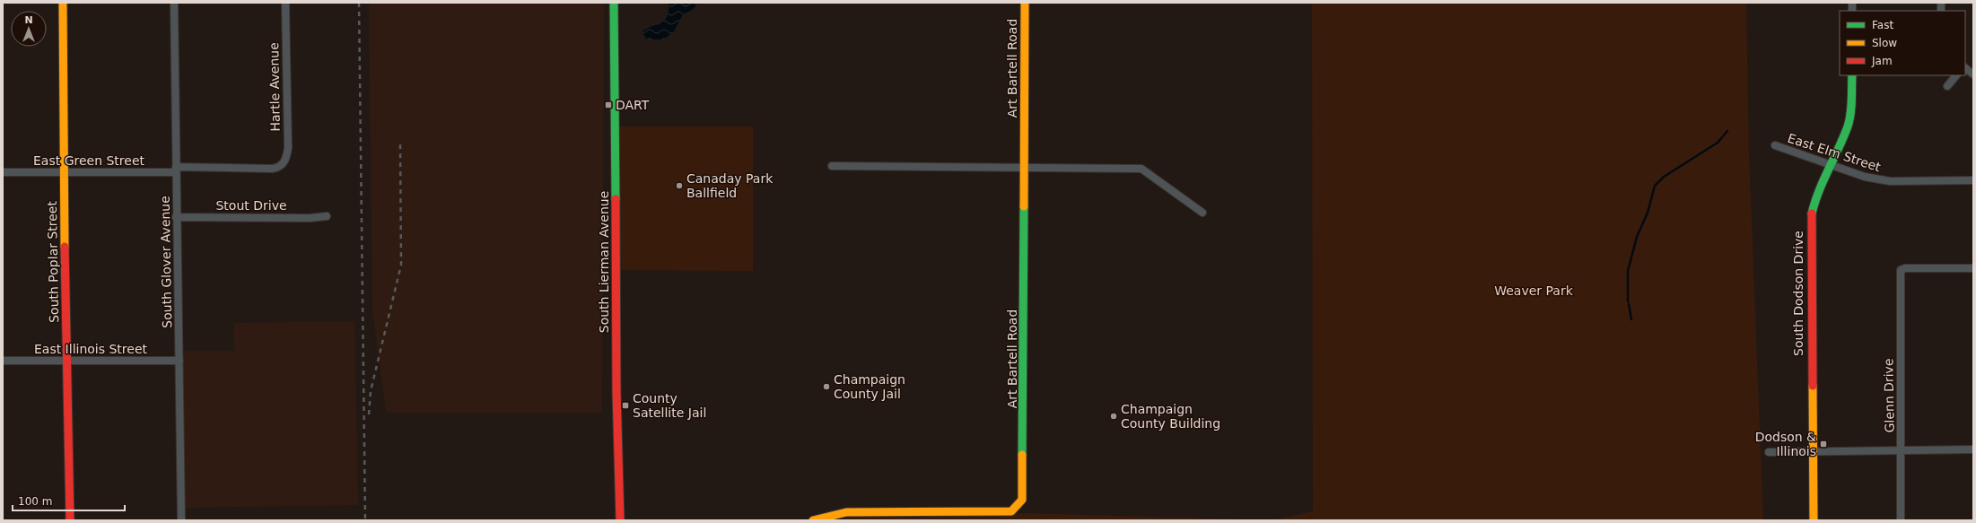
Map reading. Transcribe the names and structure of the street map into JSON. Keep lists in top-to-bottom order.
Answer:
{
  "streets": {
    "street": [
      "Art Bartell Road",
      "Hartle Avenue",
      "East Elm Street",
      "East Green Street",
      "Stout Drive",
      "South Poplar Street",
      "South Glover Avenue",
      "South Lierman Avenue",
      "South Dodson Drive",
      "East Illinois Street",
      "Glenn Drive"
    ]
  },
  "crossings": [
    ["Hartle Avenue", "East Green Street"],
    ["East Elm Street", "South Dodson Drive"],
    ["East Green Street", "South Poplar Street"],
    ["East Green Street", "South Glover Avenue"],
    ["Stout Drive", "South Glover Avenue"],
    ["South Poplar Street", "East Illinois Street"],
    ["South Glover Avenue", "East Illinois Street"]
  ],
  "parks": ["Weaver Park"],
  "places": {
    "transit": ["DART", "County Satellite Jail", "Dodson & Illinois"],
    "other": ["Canaday Park Ballfield", "Champaign County Jail", "Champaign County Building"]
  },
  "legend": ["Fast", "Slow", "Jam"],
  "scale_bar": "100 m",
  "north": "top"
}
